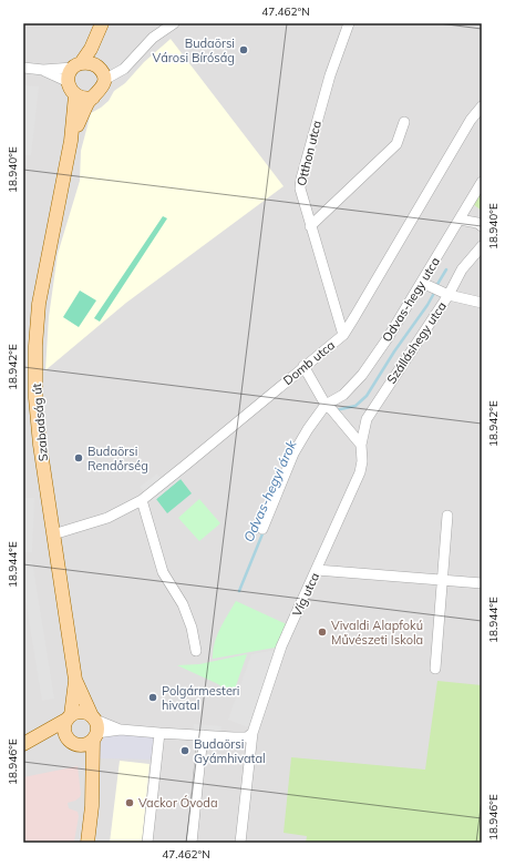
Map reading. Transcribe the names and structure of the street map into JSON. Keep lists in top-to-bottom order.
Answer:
{
  "streets": {
    "main road": ["Szabadság út"],
    "street": [
      "Otthon utca",
      "Odvas-hegy utca",
      "Szálláshegy utca",
      "Domb utca",
      "Víg utca"
    ]
  },
  "crossings": [
    ["Otthon utca", "Domb utca"],
    ["Szálláshegy utca", "Víg utca"],
    ["Domb utca", "Szabadság út"]
  ],
  "water": ["Odvas-hegyi árok"],
  "places": [
    "Budaörsi Városi Bíróság",
    "Budaörsi Rendőrség",
    "Vivaldi Alapfokú Művészeti Iskola",
    "Polgármesteri hivatal",
    "Budaörsi Gyámhivatal",
    "Vackor Óvoda"
  ],
  "coordinates": [
    "47.462°N",
    "18.940°E",
    "18.942°E",
    "18.944°E",
    "18.946°E"
  ]
}
